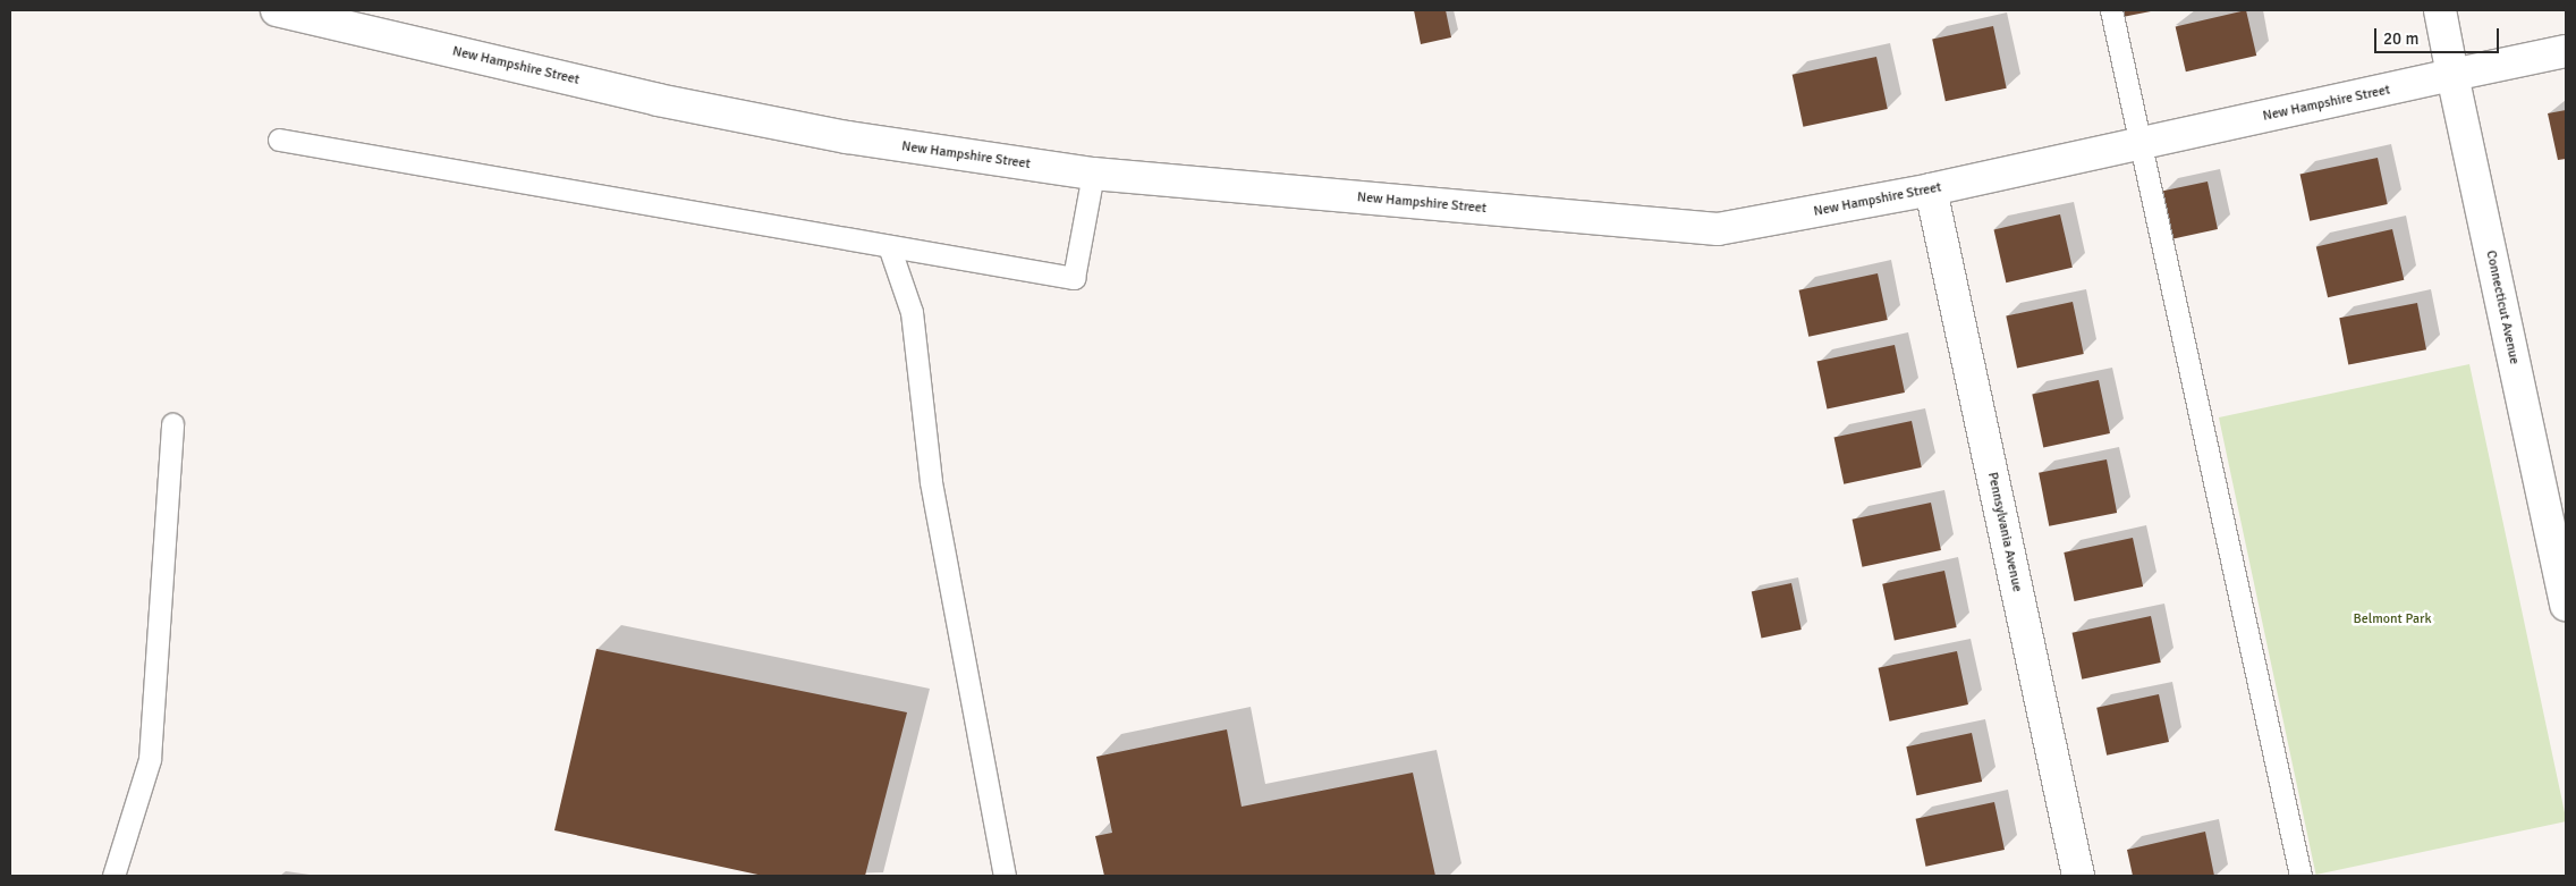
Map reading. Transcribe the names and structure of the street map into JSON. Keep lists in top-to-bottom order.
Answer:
{
  "streets": {
    "street": ["New Hampshire Street", "Connecticut Avenue", "Pennsylvania Avenue"]
  },
  "crossings": [
    ["New Hampshire Street", "Connecticut Avenue"],
    ["New Hampshire Street", "Pennsylvania Avenue"]
  ],
  "parks": ["Belmont Park"],
  "scale_bar": "20 m"
}
